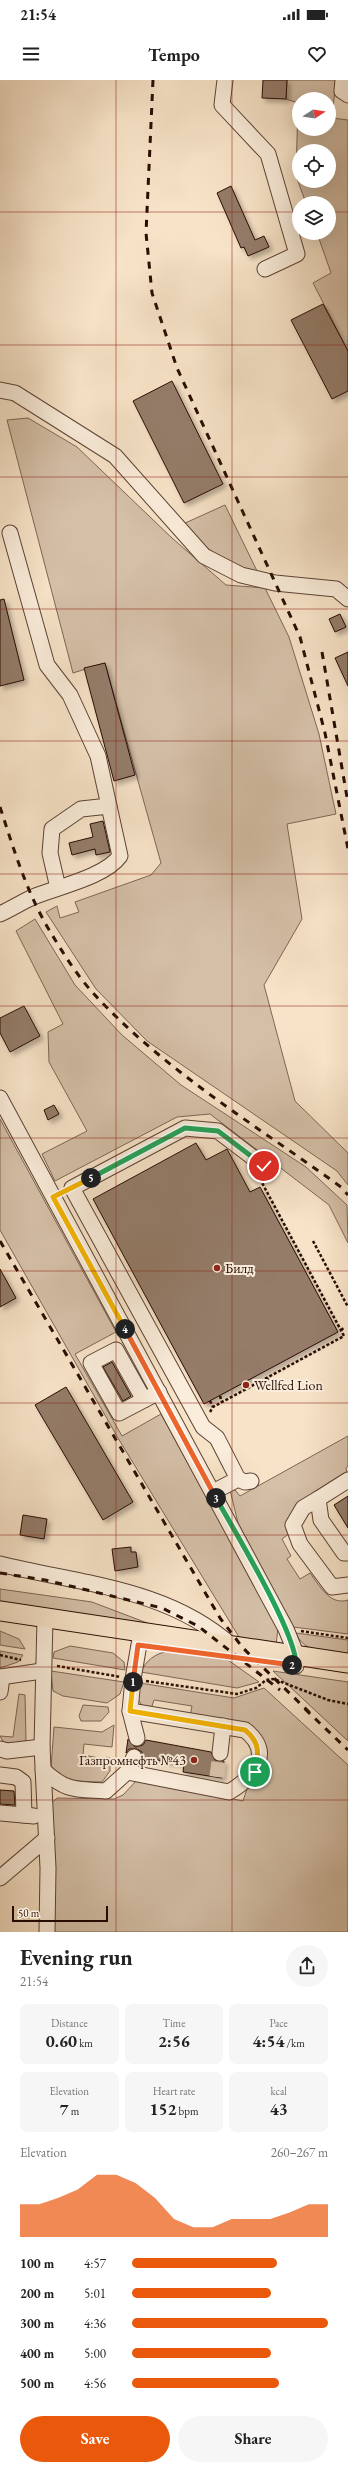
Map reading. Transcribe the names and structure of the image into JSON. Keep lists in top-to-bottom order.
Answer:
{
  "places": ["Билд", "Wellfed Lion", "Газпромнефть №43"],
  "scale_bar": "50 m",
  "north": "right",
  "page": {
    "status": "21:54",
    "header": "Tempo",
    "pins": [
      "5",
      "4",
      "3",
      "2",
      "1"
    ],
    "scale": "50 m",
    "heading": ["Evening run", "21:54"],
    "stats": [
      ["Distance", "0.60 km"],
      ["Time", "2:56"],
      ["Pace", "4:54 /km"],
      ["Elevation", "7 m"],
      ["Heart rate", "152 bpm"],
      ["kcal", "43"]
    ],
    "chart": ["Elevation", "260–267 m"],
    "list": [
      {
        "name": "100 m",
        "note": "4:57"
      },
      {
        "name": "200 m",
        "note": "5:01"
      },
      {
        "name": "300 m",
        "note": "4:36"
      },
      {
        "name": "400 m",
        "note": "5:00"
      },
      {
        "name": "500 m",
        "note": "4:56"
      }
    ],
    "buttons": ["Save", "Share"]
  }
}
